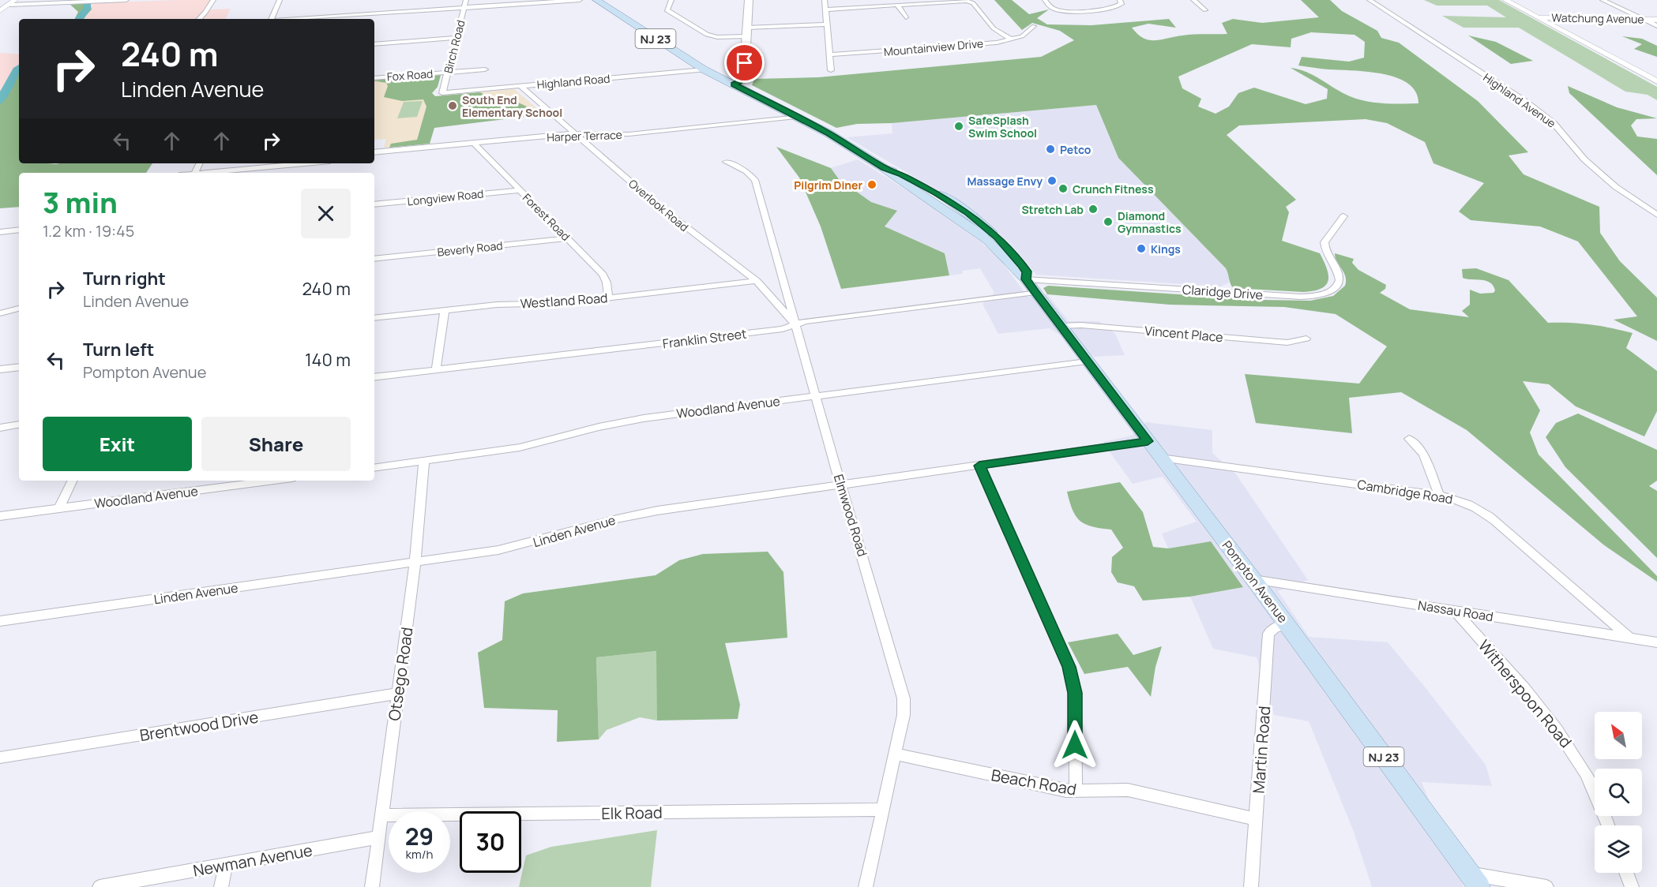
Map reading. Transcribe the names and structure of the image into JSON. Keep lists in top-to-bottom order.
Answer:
{
  "streets": {
    "main road": ["NJ 23", "Pompton Avenue"],
    "street": [
      "Watchung Avenue",
      "Birch Road",
      "Mountainview Drive",
      "Fox Road",
      "Highland Road",
      "Highland Avenue",
      "Harper Terrace",
      "Longview Road",
      "Overlook Road",
      "Forest Road",
      "Beverly Road",
      "Claridge Drive",
      "Westland Road",
      "Vincent Place",
      "Franklin Street",
      "Woodland Avenue",
      "Cambridge Road",
      "Elmwood Road",
      "Linden Avenue",
      "Nassau Road",
      "Otsego Road",
      "Witherspoon Road",
      "Brentwood Drive",
      "Martin Road",
      "Beach Road",
      "Elk Road",
      "Newman Avenue"
    ]
  },
  "crossings": [
    ["Birch Road", "Fox Road"],
    ["Birch Road", "Highland Road"],
    ["Highland Road", "Overlook Road"],
    ["Highland Road", "Pompton Avenue"],
    ["Harper Terrace", "Overlook Road"],
    ["Harper Terrace", "Forest Road"],
    ["Harper Terrace", "Pompton Avenue"],
    ["Longview Road", "Forest Road"],
    ["Overlook Road", "Westland Road"],
    ["Overlook Road", "Franklin Street"],
    ["Overlook Road", "Elmwood Road"],
    ["Forest Road", "Beverly Road"],
    ["Forest Road", "Westland Road"],
    ["Claridge Drive", "Franklin Street"],
    ["Claridge Drive", "Pompton Avenue"],
    ["Vincent Place", "Pompton Avenue"],
    ["Franklin Street", "Elmwood Road"],
    ["Franklin Street", "Pompton Avenue"],
    ["Woodland Avenue", "Elmwood Road"],
    ["Woodland Avenue", "Pompton Avenue"],
    ["Woodland Avenue", "Otsego Road"],
    ["Cambridge Road", "Pompton Avenue"],
    ["Cambridge Road", "Nassau Road"],
    ["Elmwood Road", "Linden Avenue"],
    ["Elmwood Road", "Beach Road"],
    ["Elmwood Road", "Elk Road"],
    ["Linden Avenue", "Pompton Avenue"],
    ["Linden Avenue", "Otsego Road"],
    ["Pompton Avenue", "Nassau Road"],
    ["Pompton Avenue", "Martin Road"],
    ["Nassau Road", "Witherspoon Road"],
    ["Otsego Road", "Brentwood Drive"],
    ["Otsego Road", "Elk Road"],
    ["Otsego Road", "Newman Avenue"],
    ["Martin Road", "Beach Road"]
  ],
  "places": [
    "South End Elementary School",
    "SafeSplash Swim School",
    "Petco",
    "Massage Envy",
    "Pilgrim Diner",
    "Crunch Fitness",
    "Stretch Lab",
    "Diamond Gymnastics",
    "Kings"
  ],
  "north": "top left",
  "page": {
    "turn": ["240 m", "Linden Avenue"],
    "heading": ["3 min", "1.2 km · 19:45"],
    "list": [
      {
        "name": "Turn right",
        "note": "Linden Avenue",
        "value": "240 m"
      },
      {
        "name": "Turn left",
        "note": "Pompton Avenue",
        "value": "140 m"
      }
    ],
    "buttons": ["Exit", "Share"],
    "speed": "29 km/h",
    "limit": "30"
  }
}
